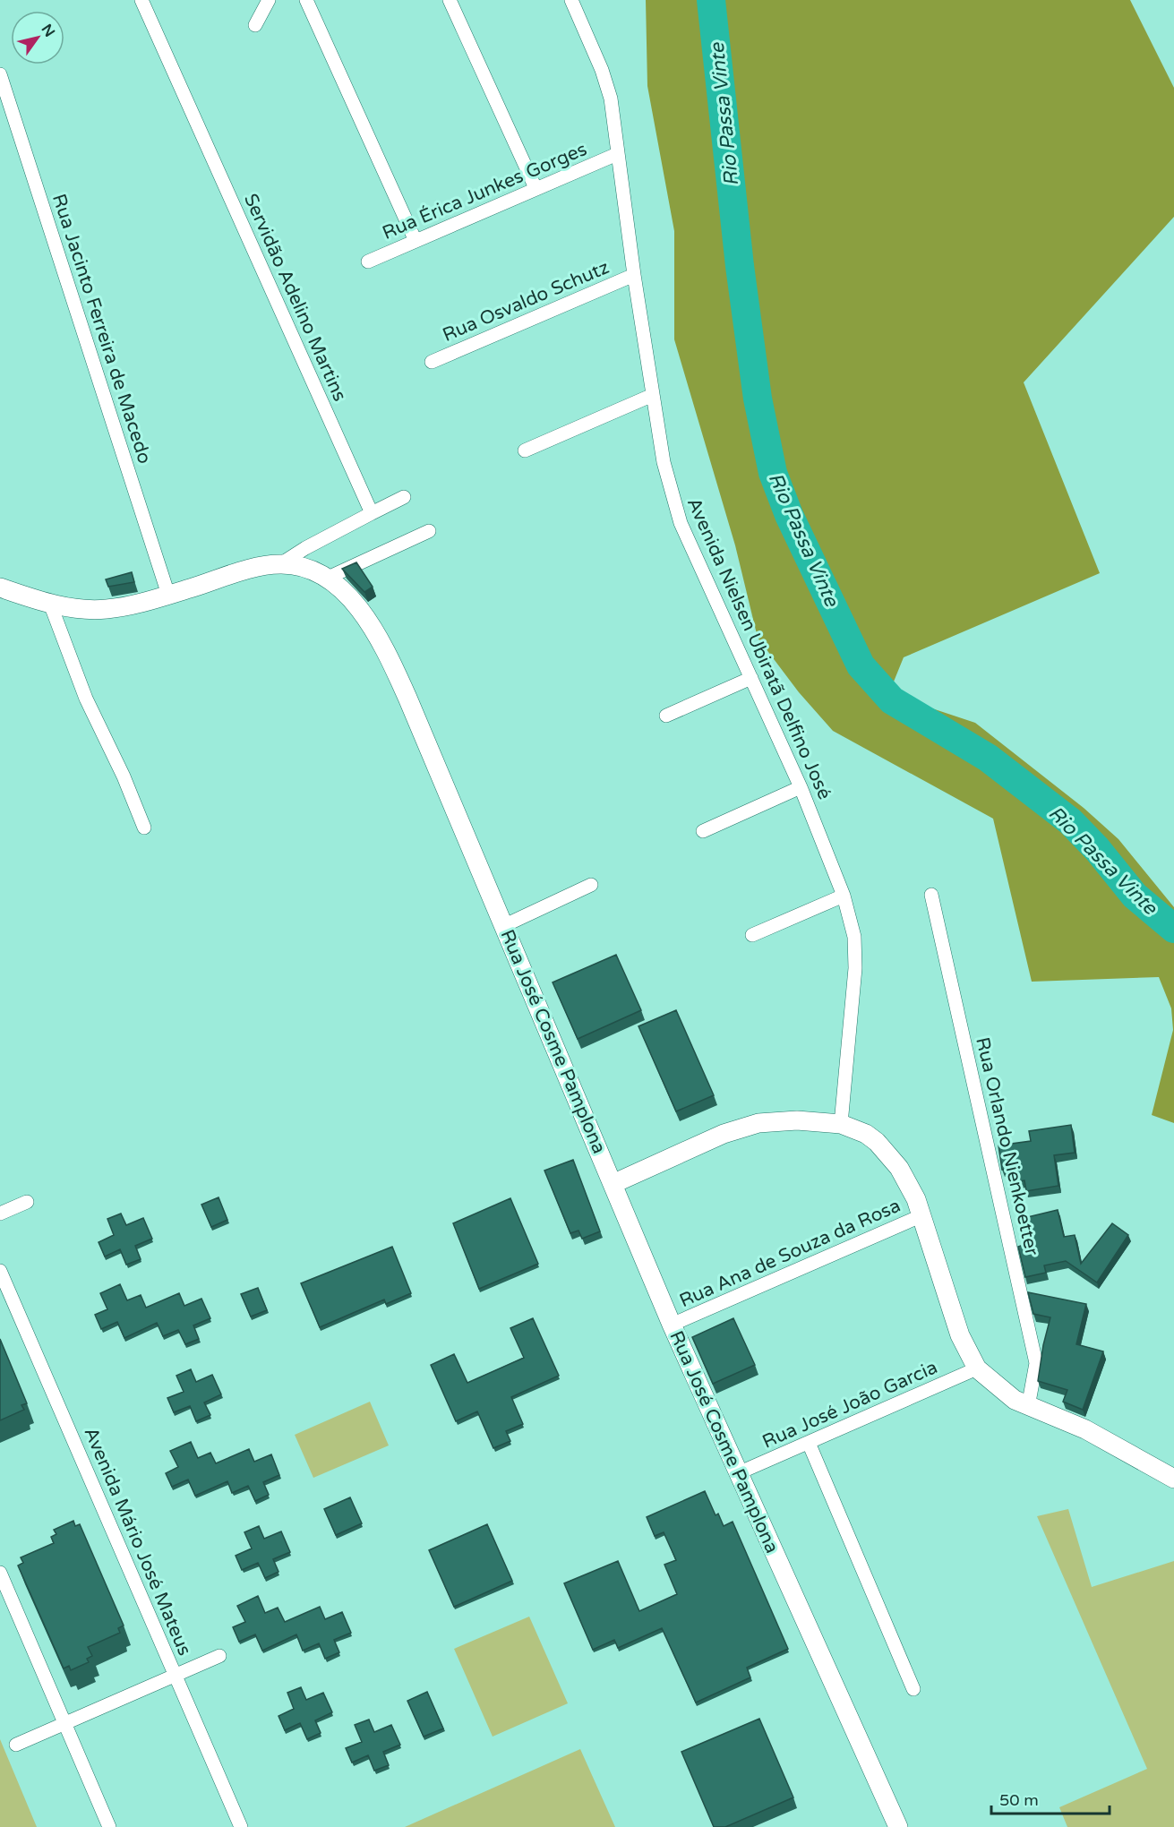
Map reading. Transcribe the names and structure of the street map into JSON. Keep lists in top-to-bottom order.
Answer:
{
  "streets": {
    "main road": ["Rua José Cosme Pamplona"],
    "street": [
      "Rua Érica Junkes Gorges",
      "Servidão Adelino Martins",
      "Rua Osvaldo Schutz",
      "Rua Jacinto Ferreira de Macedo",
      "Avenida Nielsen Ubiratã Delfino José",
      "Rua Orlando Nienkoetter",
      "Rua Ana de Souza da Rosa",
      "Rua José João Garcia",
      "Avenida Mário José Mateus"
    ]
  },
  "crossings": [
    ["Rua Érica Junkes Gorges", "Avenida Nielsen Ubiratã Delfino José"],
    ["Rua Osvaldo Schutz", "Avenida Nielsen Ubiratã Delfino José"],
    ["Rua Jacinto Ferreira de Macedo", "Rua José Cosme Pamplona"],
    ["Rua José Cosme Pamplona", "Rua Ana de Souza da Rosa"],
    ["Rua José Cosme Pamplona", "Rua José João Garcia"]
  ],
  "water": ["Rio Passa Vinte"],
  "scale_bar": "50 m",
  "north": "top right"
}
